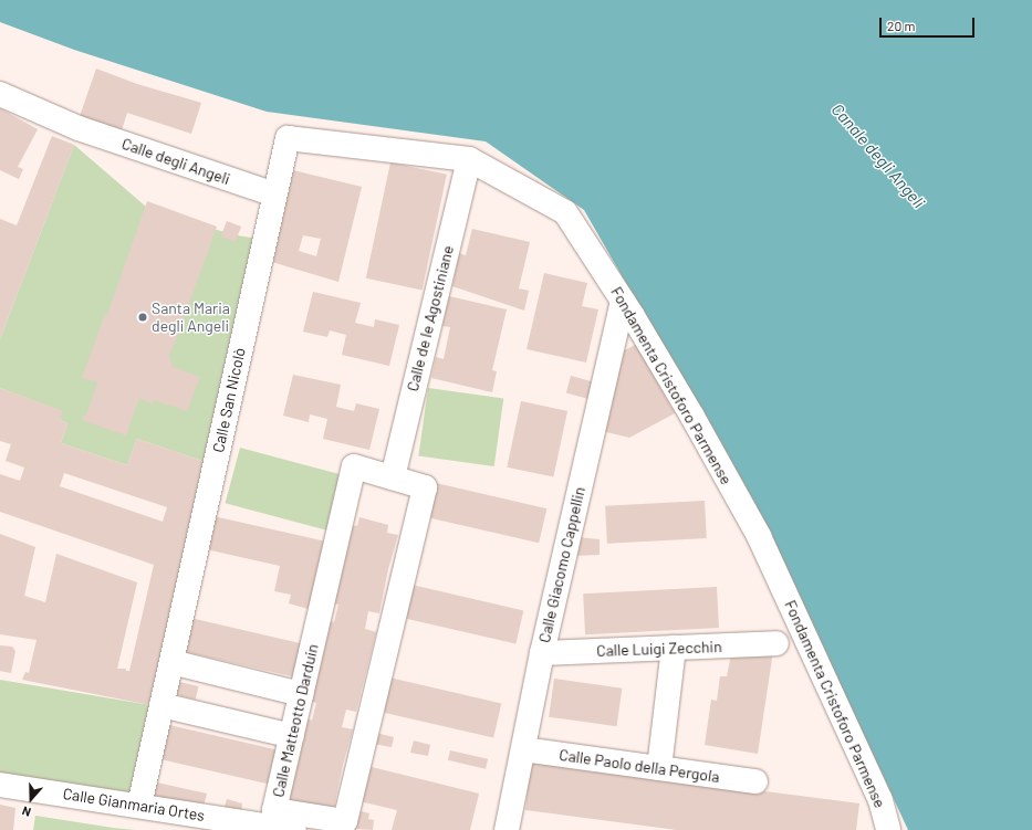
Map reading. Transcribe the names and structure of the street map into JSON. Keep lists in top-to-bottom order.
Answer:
{
  "streets": {
    "street": [
      "Calle degli Angeli",
      "Calle de le Agostiniane",
      "Fondamenta Cristoforo Parmense",
      "Calle San Nicolò",
      "Calle Giacomo Cappellin",
      "Calle Luigi Zecchin",
      "Calle Matteotto Darduin",
      "Calle Paolo della Pergola",
      "Calle Gianmaria Ortes"
    ]
  },
  "crossings": [
    ["Calle degli Angeli", "Calle San Nicolò"],
    ["Calle de le Agostiniane", "Fondamenta Cristoforo Parmense"],
    ["Calle de le Agostiniane", "Calle Matteotto Darduin"],
    ["Fondamenta Cristoforo Parmense", "Calle San Nicolò"],
    ["Fondamenta Cristoforo Parmense", "Calle Giacomo Cappellin"],
    ["Calle San Nicolò", "Calle Gianmaria Ortes"],
    ["Calle Giacomo Cappellin", "Calle Luigi Zecchin"],
    ["Calle Giacomo Cappellin", "Calle Paolo della Pergola"]
  ],
  "water": ["Canale degli Angeli"],
  "places": ["Santa Maria degli Angeli"],
  "scale_bar": "20 m",
  "north": "bottom"
}
